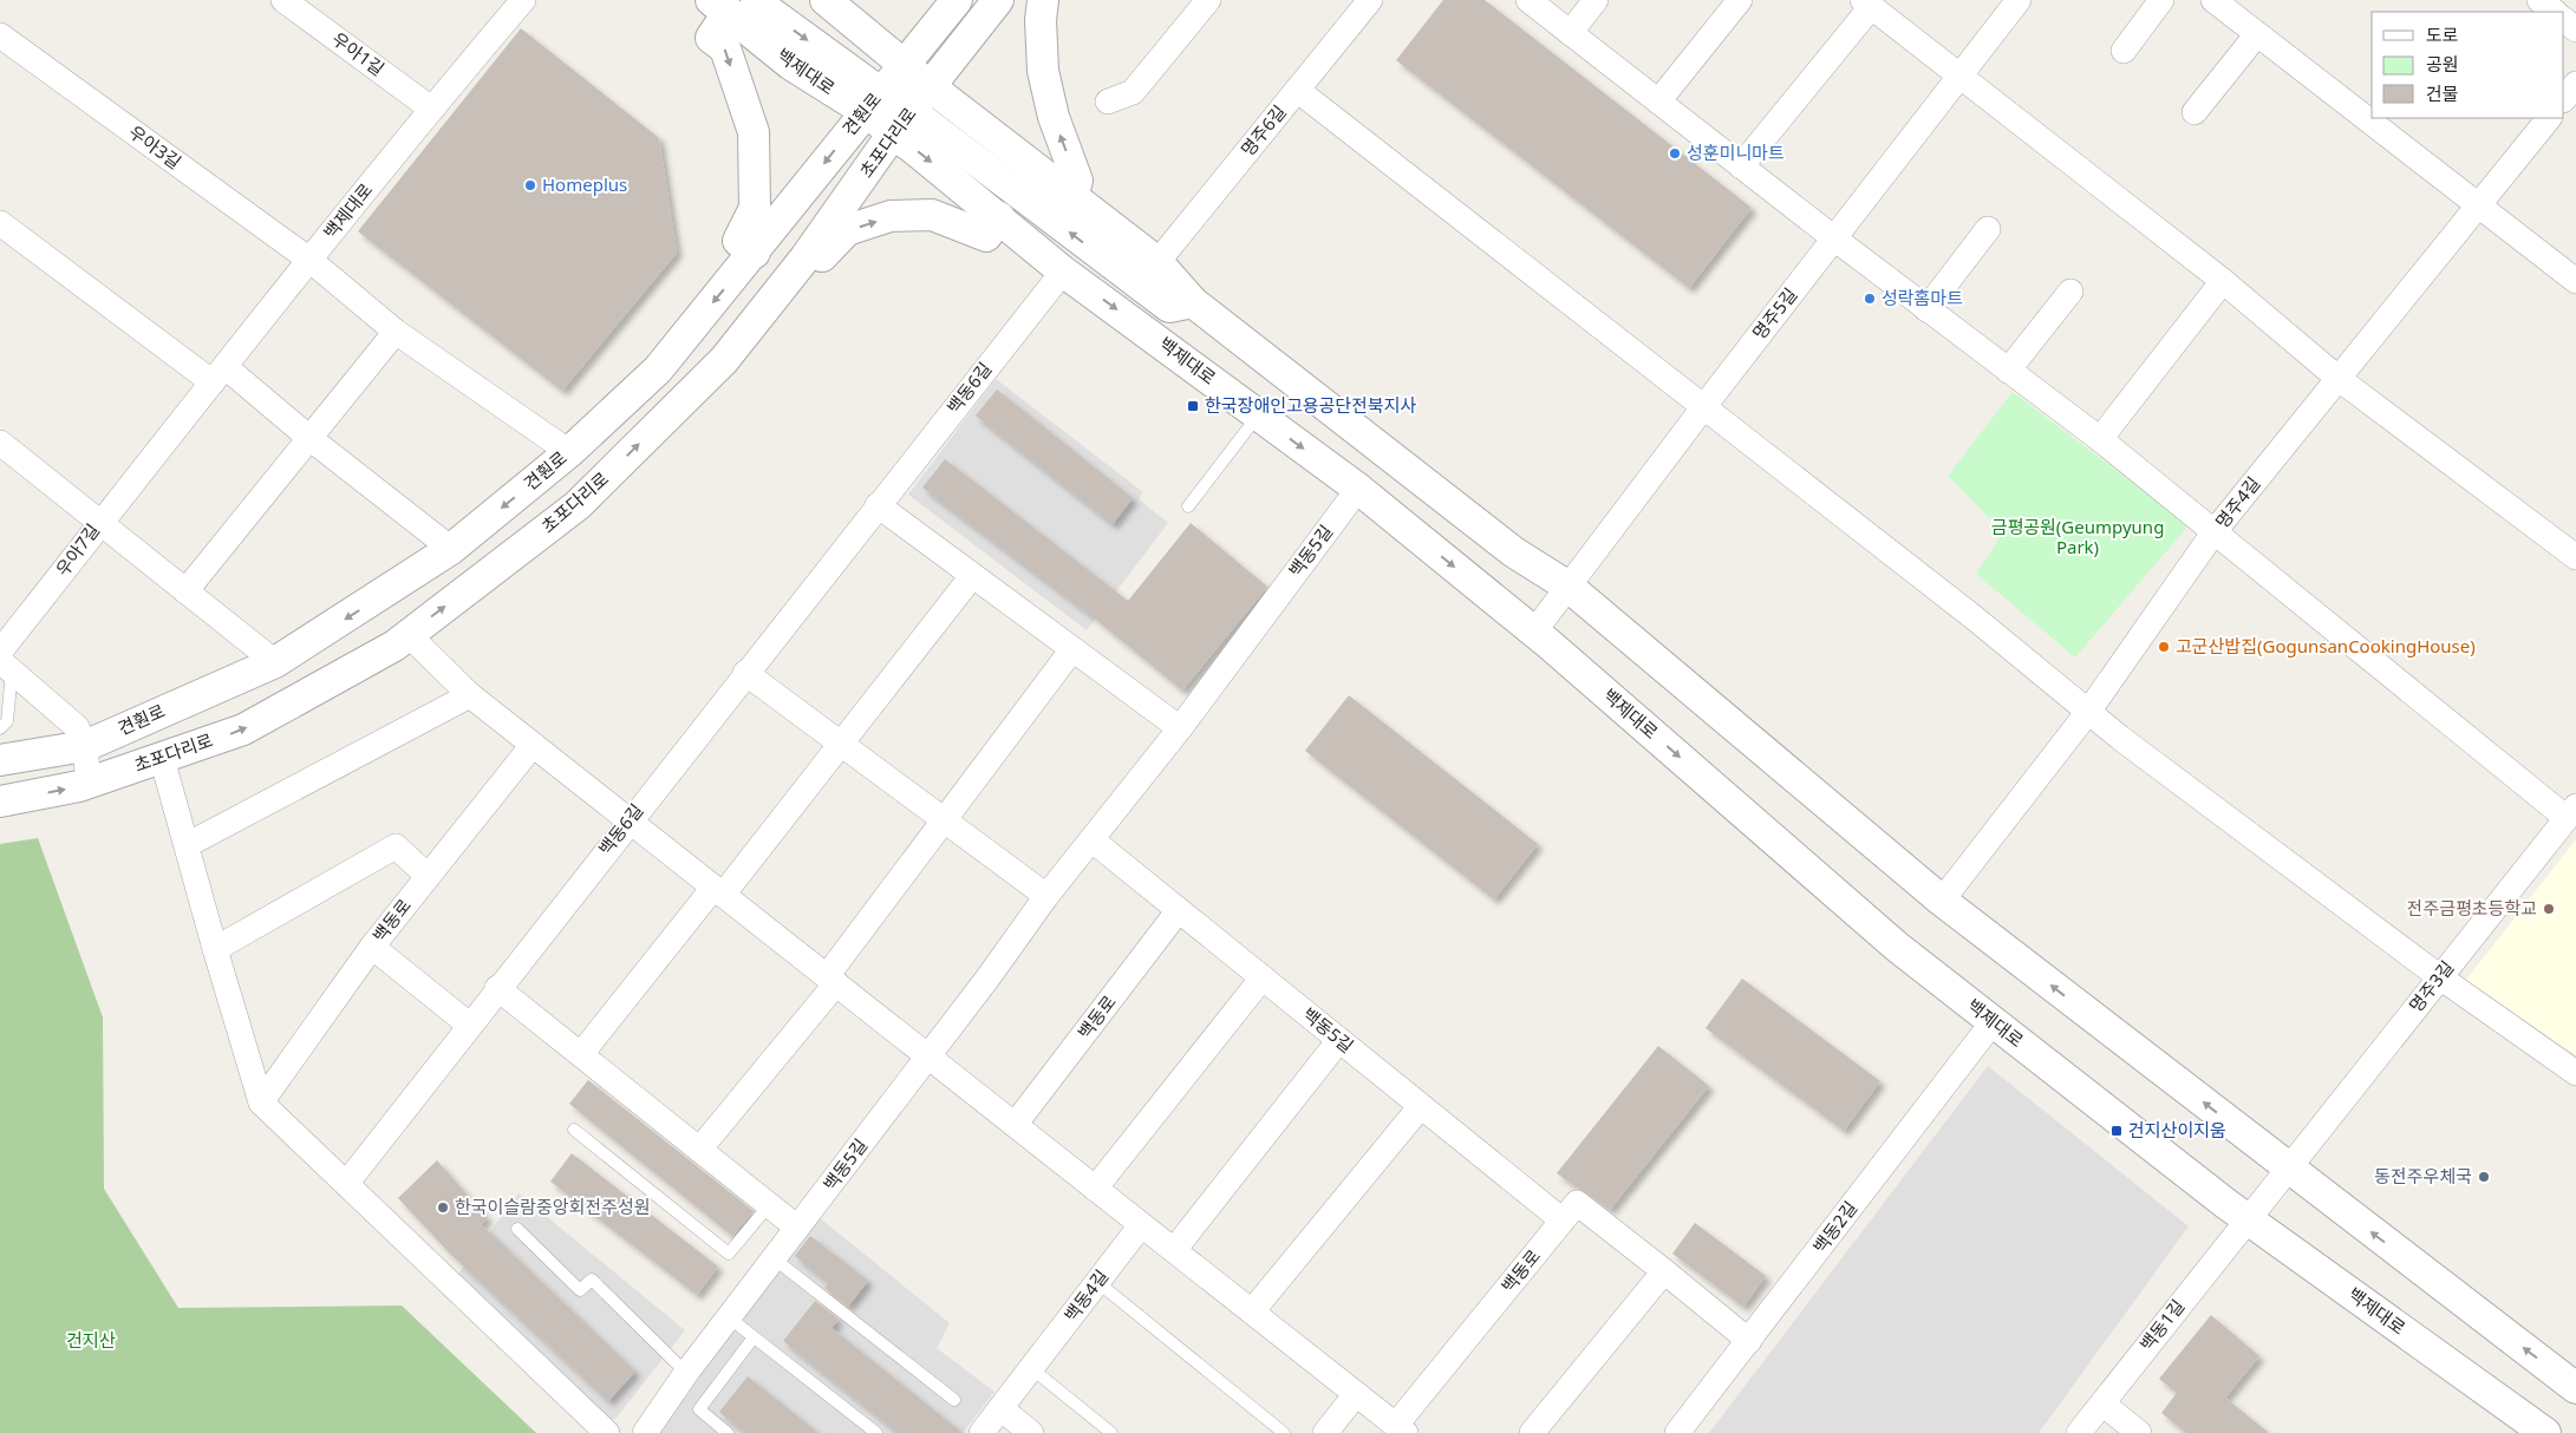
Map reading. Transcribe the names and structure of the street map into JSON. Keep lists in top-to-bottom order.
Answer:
{
  "streets": {
    "street": [
      "우아1길",
      "백제대로",
      "견훤로",
      "명주6길",
      "초포다리로",
      "우아3길",
      "명주5길",
      "백동6길",
      "명주4길",
      "우아7길",
      "백동5길",
      "백동로",
      "명주3길",
      "백동2길",
      "백동4길",
      "백동1길"
    ]
  },
  "crossings": [
    ["우아1길", "백제대로"],
    ["백제대로", "견훤로"],
    ["백제대로", "초포다리로"],
    ["백제대로", "우아3길"],
    ["백제대로", "명주5길"],
    ["백제대로", "백동6길"],
    ["백제대로", "백동5길"],
    ["백제대로", "명주3길"],
    ["백제대로", "백동2길"],
    ["백제대로", "백동1길"],
    ["견훤로", "우아3길"],
    ["초포다리로", "백동로"],
    ["백동6길", "백동로"],
    ["백동5길", "백동로"],
    ["백동로", "백동2길"],
    ["백동로", "백동4길"],
    ["명주3길", "백동1길"]
  ],
  "parks": ["금평공원(Geumpyung Park)", "건지산"],
  "places": {
    "other": [
      "성훈미니마트",
      "Homeplus",
      "성락홈마트",
      "고군산밥집(GogunsanCookingHouse)",
      "전주금평초등학교",
      "동전주우체국",
      "한국이슬람중앙회전주성원"
    ],
    "transit": ["한국장애인고용공단전북지사", "건지산이지움"]
  },
  "legend": ["도로", "공원", "건물"]
}
